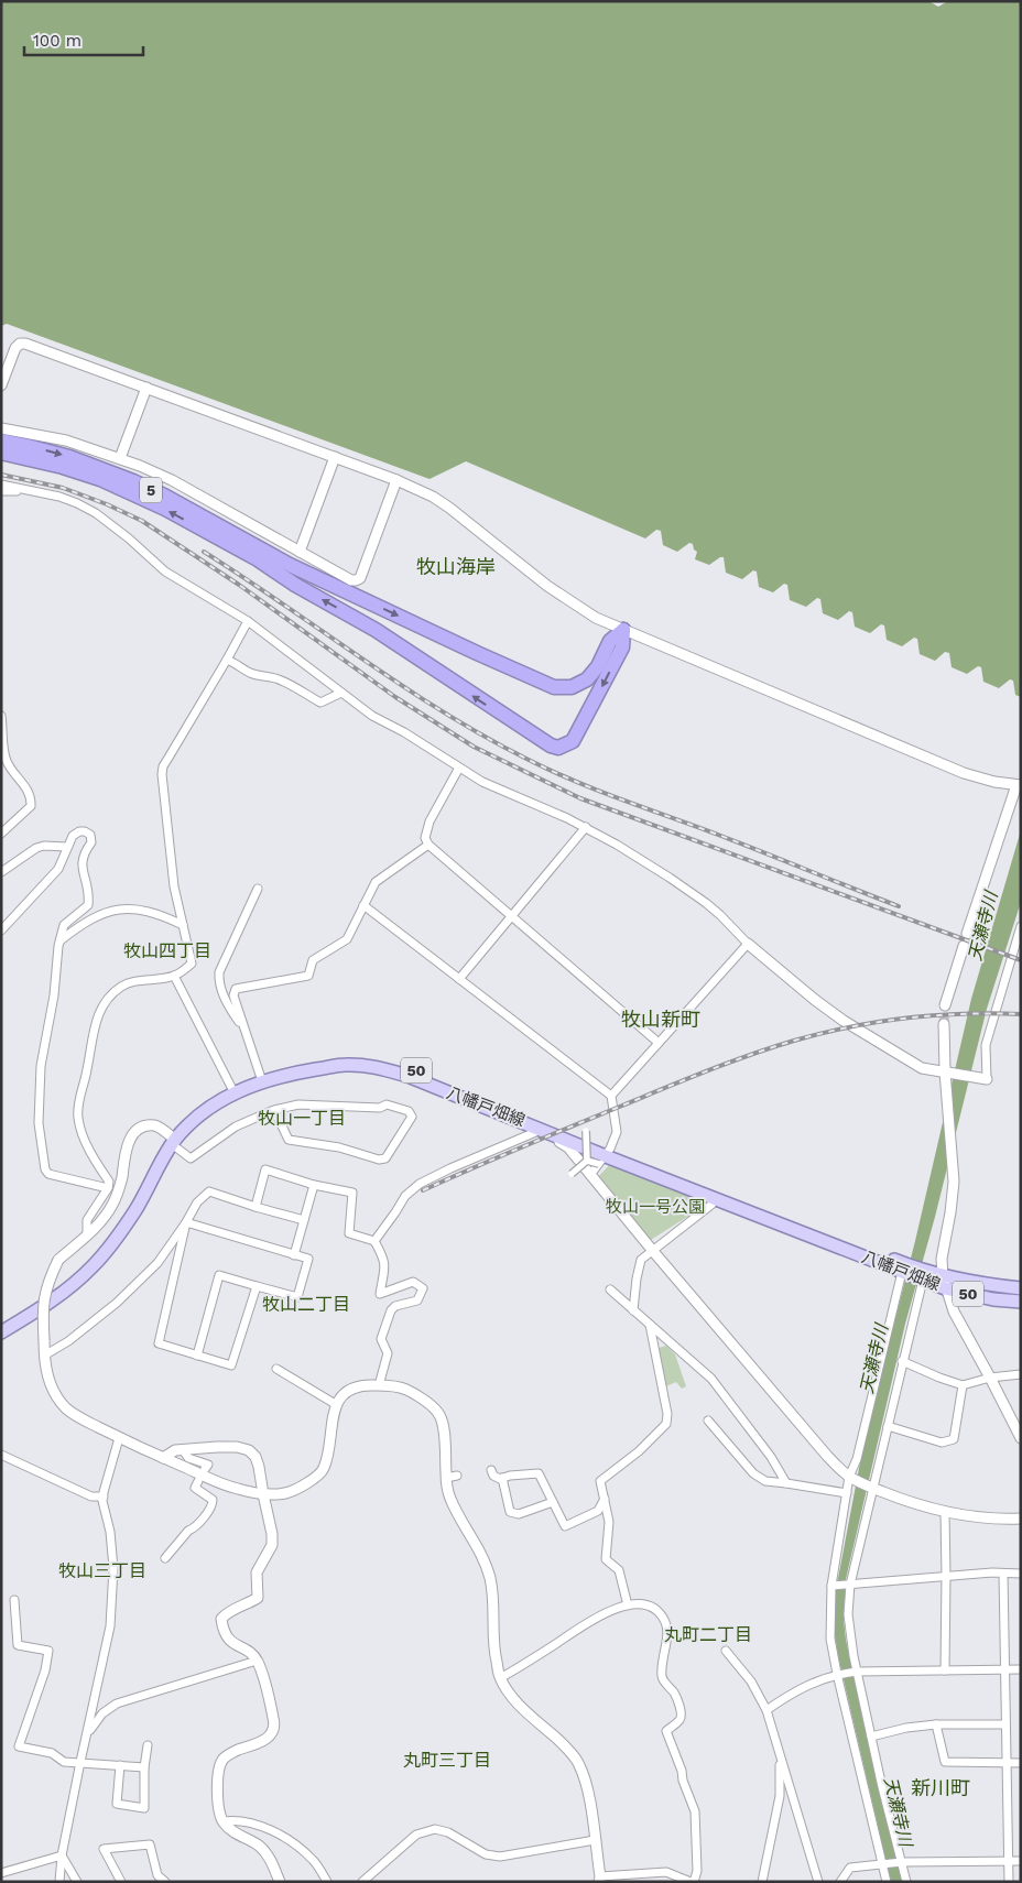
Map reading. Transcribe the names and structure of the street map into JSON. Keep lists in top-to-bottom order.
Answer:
{
  "streets": {
    "highway": ["5"],
    "main road": ["50", "八幡戸畑線"]
  },
  "districts": [
    "牧山海岸",
    "牧山四丁目",
    "牧山新町",
    "牧山一丁目",
    "牧山二丁目",
    "牧山三丁目",
    "丸町二丁目",
    "丸町三丁目",
    "新川町"
  ],
  "water": ["天瀬寺川"],
  "parks": ["牧山一号公園"],
  "scale_bar": "100 m"
}
